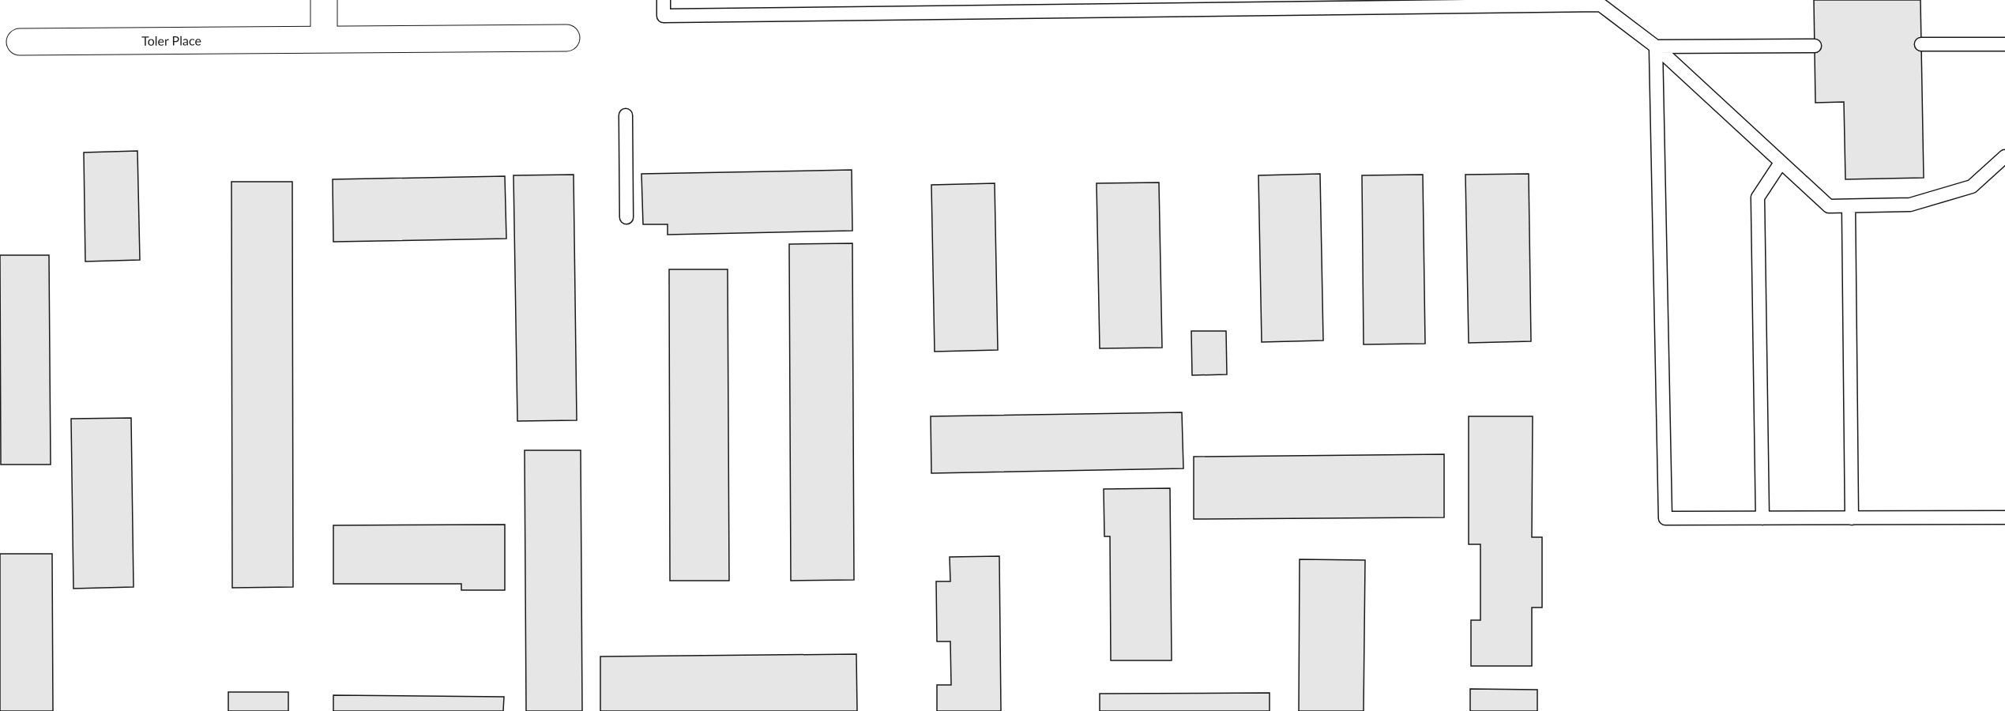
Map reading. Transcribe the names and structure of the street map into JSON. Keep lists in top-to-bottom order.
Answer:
{
  "streets": {
    "street": ["Toler Place"]
  }
}
